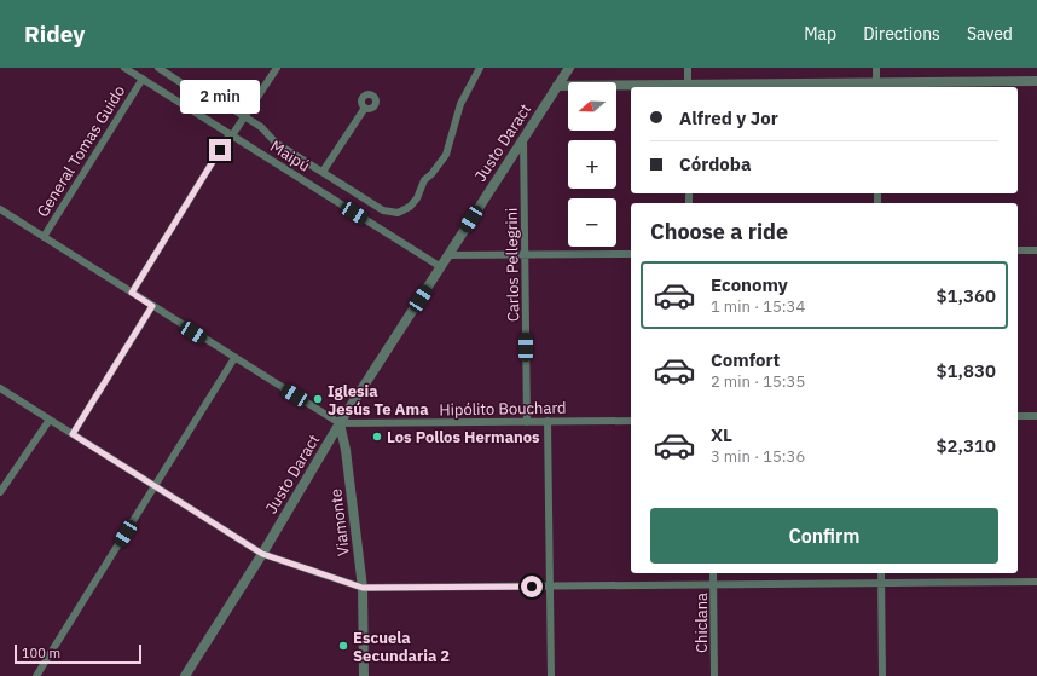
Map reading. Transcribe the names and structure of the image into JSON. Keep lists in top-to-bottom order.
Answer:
{
  "streets": {
    "street": [
      "Justo Daract",
      "General Tomas Guido",
      "Maipú",
      "Carlos Pellegrini",
      "Hipólito Bouchard",
      "Viamonte",
      "Chiclana"
    ]
  },
  "crossings": [
    ["Justo Daract", "Maipú"],
    ["Justo Daract", "Carlos Pellegrini"],
    ["Justo Daract", "Hipólito Bouchard"],
    ["Justo Daract", "Viamonte"],
    ["General Tomas Guido", "Maipú"],
    ["Carlos Pellegrini", "Hipólito Bouchard"],
    ["Hipólito Bouchard", "Viamonte"]
  ],
  "places": ["Iglesia Jesús Te Ama", "Los Pollos Hermanos", "Escuela Secundaria 2"],
  "scale_bar": "100 m",
  "north": "left",
  "page": {
    "header": "Ridey",
    "nav": ["Map", "Directions", "Saved"],
    "bubble": "2 min",
    "map_buttons": ["+", "−"],
    "banner": ["Alfred y Jor", "Córdoba"],
    "heading": "Choose a ride",
    "list": [
      {
        "name": "Economy",
        "note": "1 min · 15:34",
        "value": "$1,360"
      },
      {
        "name": "Comfort",
        "note": "2 min · 15:35",
        "value": "$1,830"
      },
      {
        "name": "XL",
        "note": "3 min · 15:36",
        "value": "$2,310"
      }
    ],
    "buttons": "Confirm",
    "scale": "100 m"
  }
}
